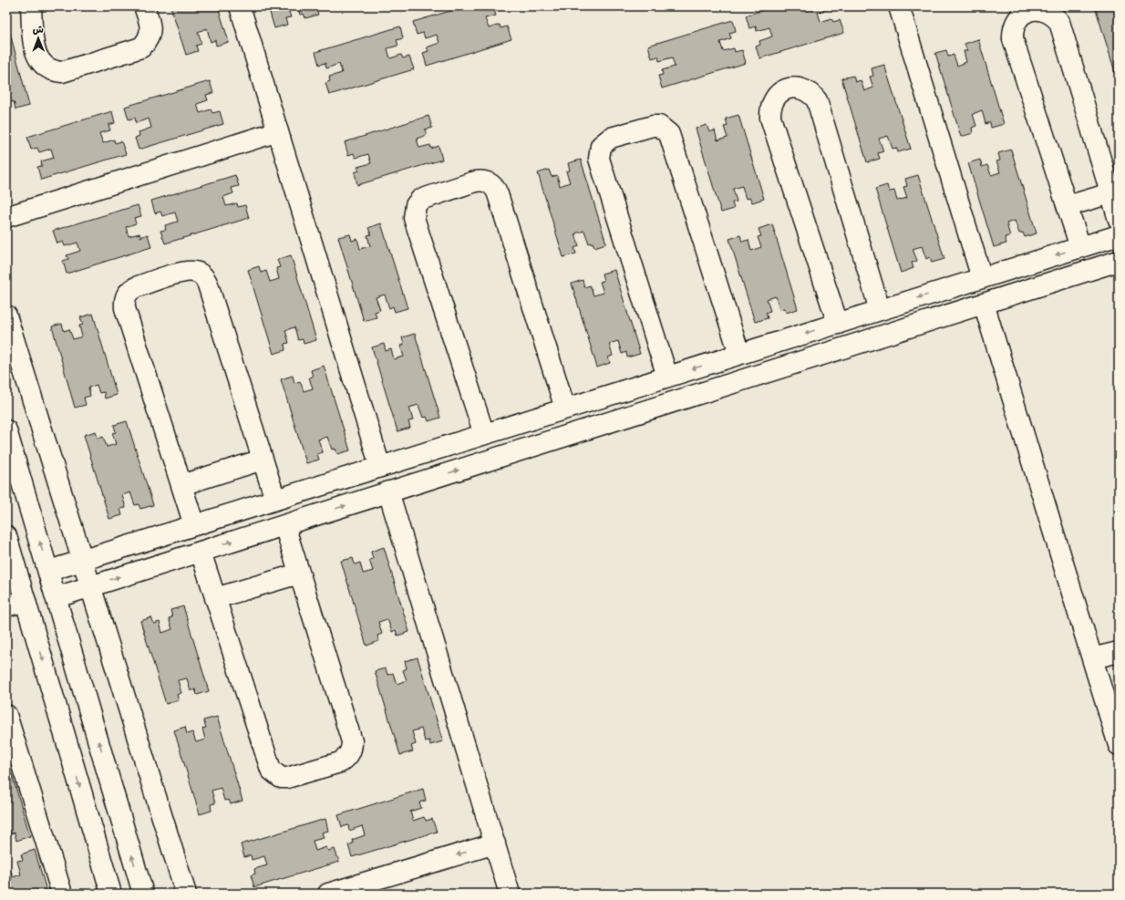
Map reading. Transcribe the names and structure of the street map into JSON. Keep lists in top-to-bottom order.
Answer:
{
  "north": "top"
}
